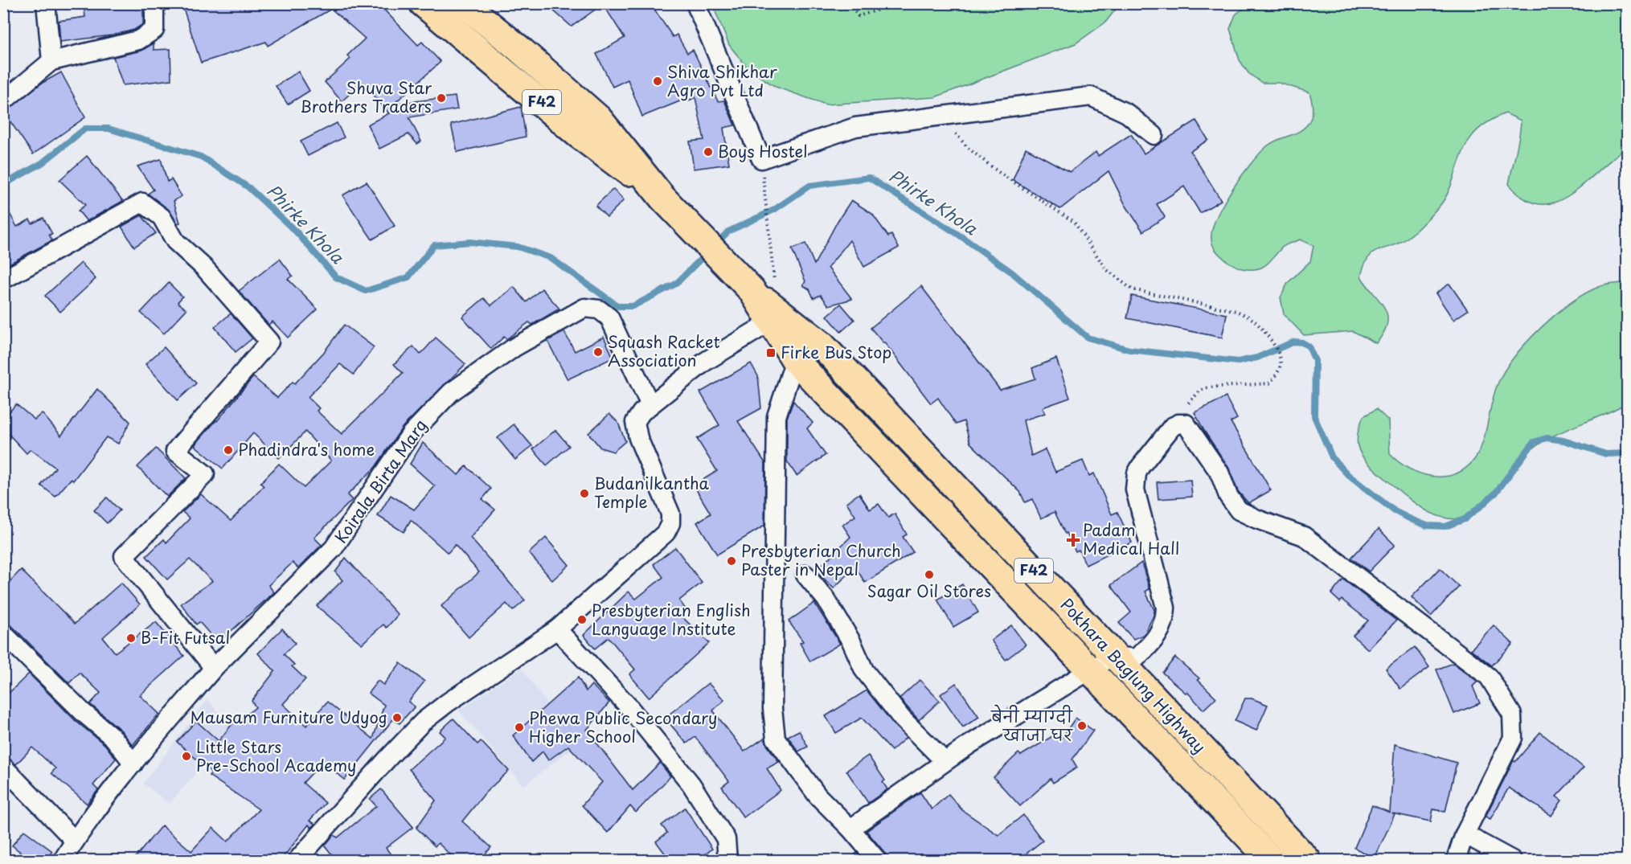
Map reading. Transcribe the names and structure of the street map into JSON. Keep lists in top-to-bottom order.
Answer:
{
  "streets": {
    "highway": ["F42", "Pokhara Baglung Highway"],
    "street": ["Koirala Birta Marg"]
  },
  "crossings": [
    ["F42", "Pokhara Baglung Highway"]
  ],
  "water": ["Phirke Khola"],
  "places": {
    "other": [
      "Shiva Shikhar Agro Pvt Ltd",
      "Shuva Star Brothers Traders",
      "Boys Hostel",
      "Squash Racket Association",
      "Phadindra's home",
      "Budanilkantha Temple",
      "Presbyterian Church Paster in Nepal",
      "Sagar Oil Stores",
      "Presbyterian English Language Institute",
      "B-Fit Futsal",
      "Mausam Furniture Udyog",
      "बेनी म्याग्दी खाजा घर",
      "Phewa Public Secondary Higher School",
      "Little Stars Pre-School Academy"
    ],
    "transit": ["Firke Bus Stop"],
    "health": ["Padam Medical Hall"]
  }
}
